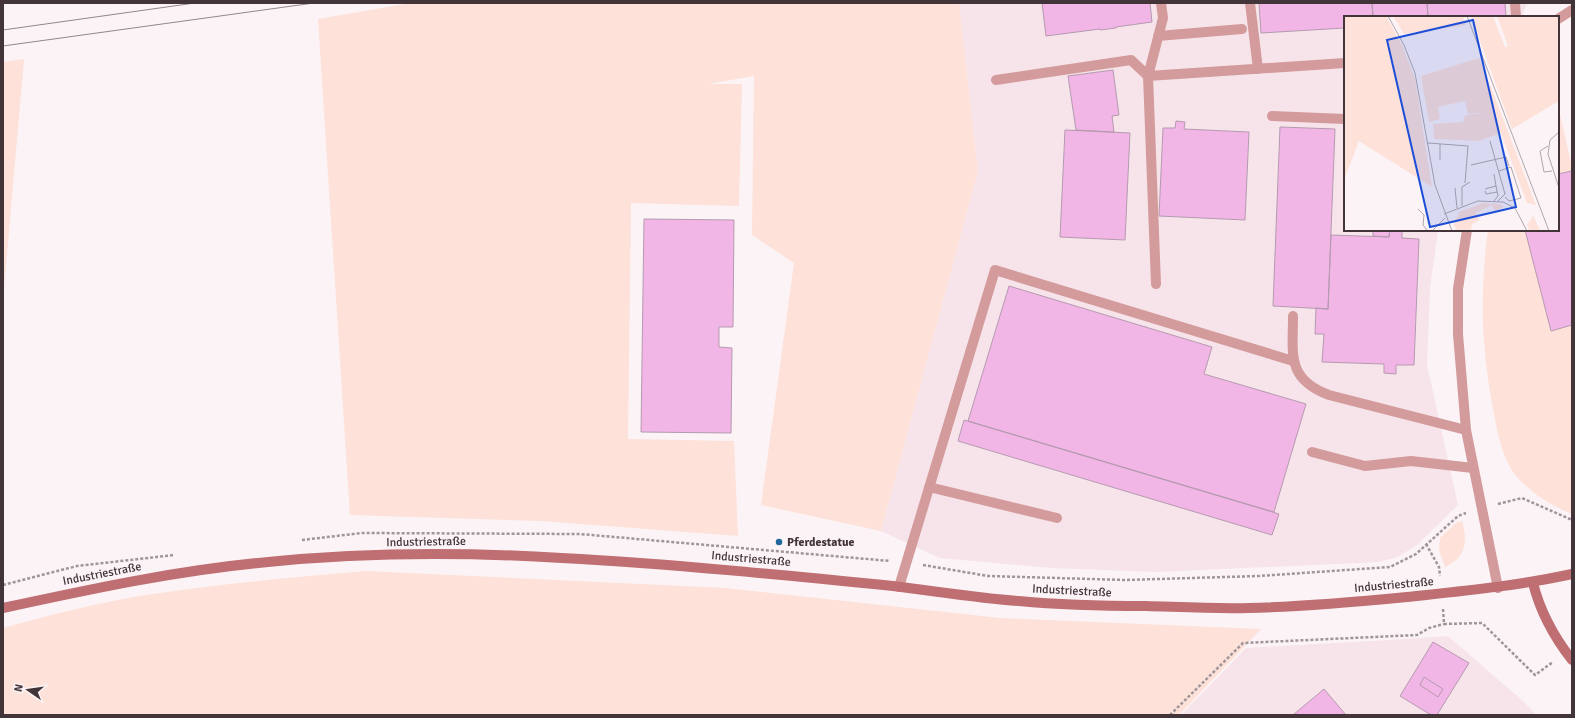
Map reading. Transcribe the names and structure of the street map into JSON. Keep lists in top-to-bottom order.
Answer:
{
  "streets": {
    "main road": ["Industriestraße"]
  },
  "places": ["Pferdestatue"],
  "north": "left"
}
